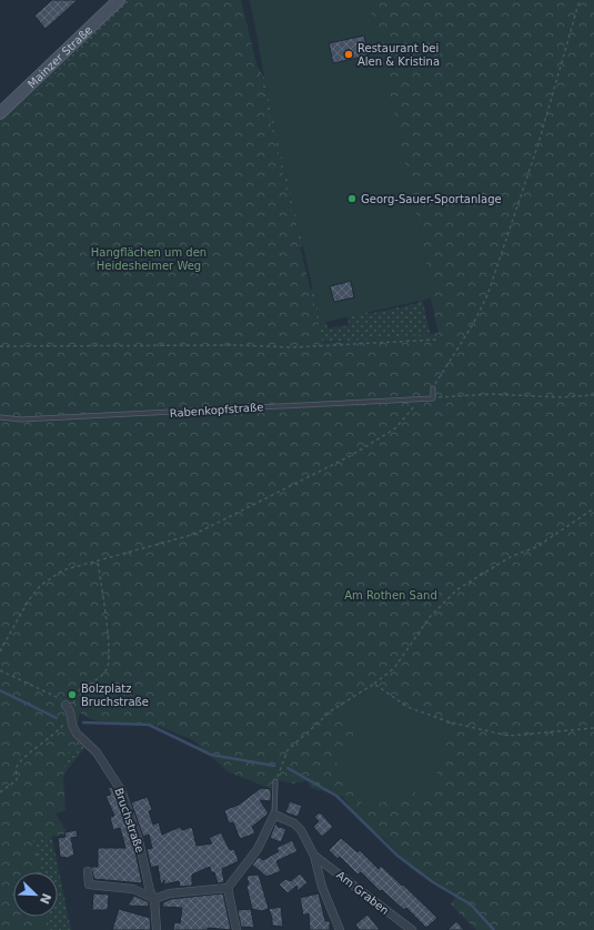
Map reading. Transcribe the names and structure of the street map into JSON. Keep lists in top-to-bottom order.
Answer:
{
  "streets": {
    "main road": ["Mainzer Straße"],
    "street": ["Bruchstraße", "Am Graben"],
    "lane": ["Rabenkopfstraße"]
  },
  "parks": ["Hangflächen um den Heidesheimer Weg", "Am Rothen Sand"],
  "places": ["Restaurant bei Alen & Kristina", "Georg-Sauer-Sportanlage", "Bolzplatz Bruchstraße"],
  "north": "bottom right"
}
